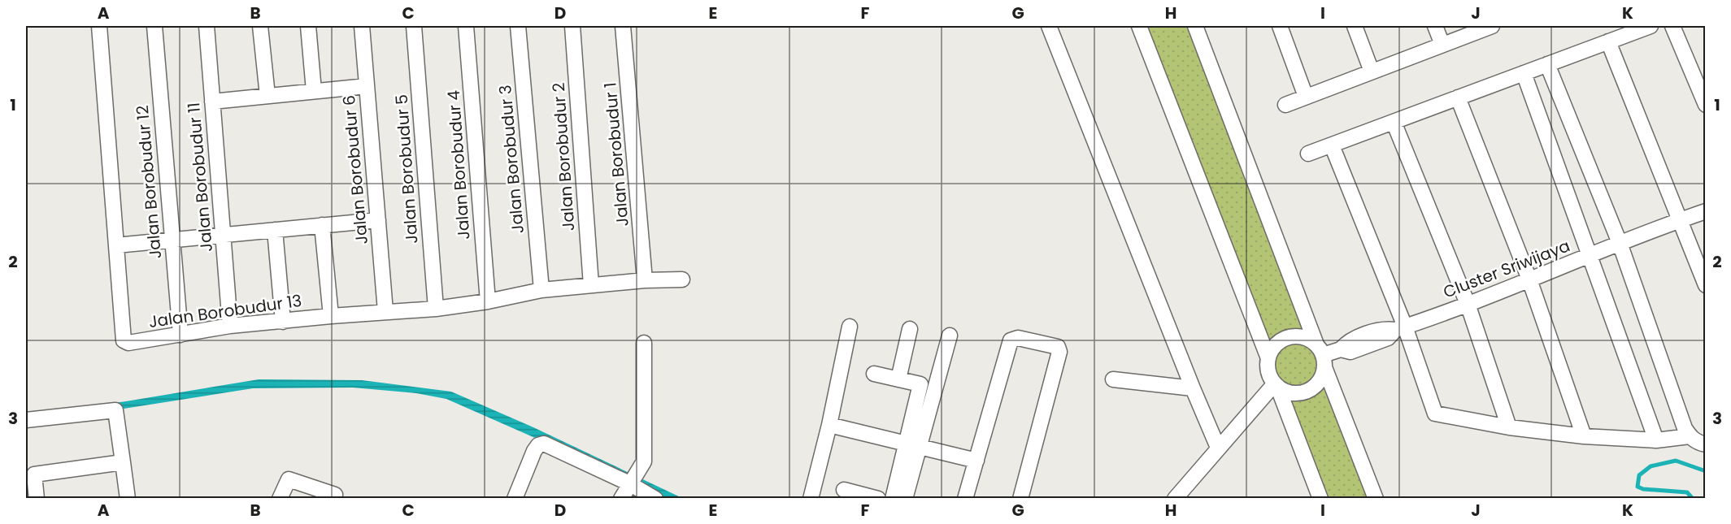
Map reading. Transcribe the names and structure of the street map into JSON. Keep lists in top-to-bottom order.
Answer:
{
  "streets": {
    "street": [
      "Jalan Borobudur 1",
      "Jalan Borobudur 2",
      "Jalan Borobudur 3",
      "Jalan Borobudur 4",
      "Jalan Borobudur 5",
      "Jalan Borobudur 6",
      "Jalan Borobudur 11",
      "Jalan Borobudur 12",
      "Cluster Sriwijaya",
      "Jalan Borobudur 13"
    ]
  },
  "crossings": [
    ["Jalan Borobudur 1", "Jalan Borobudur 13"],
    ["Jalan Borobudur 2", "Jalan Borobudur 13"],
    ["Jalan Borobudur 3", "Jalan Borobudur 13"],
    ["Jalan Borobudur 4", "Jalan Borobudur 13"],
    ["Jalan Borobudur 5", "Jalan Borobudur 13"],
    ["Jalan Borobudur 6", "Jalan Borobudur 13"],
    ["Jalan Borobudur 11", "Jalan Borobudur 13"],
    ["Jalan Borobudur 12", "Jalan Borobudur 13"]
  ],
  "grid": {
    "columns": [
      "A",
      "B",
      "C",
      "D",
      "E",
      "F",
      "G",
      "H",
      "I",
      "J",
      "K"
    ],
    "rows": ["1", "2", "3"]
  }
}
